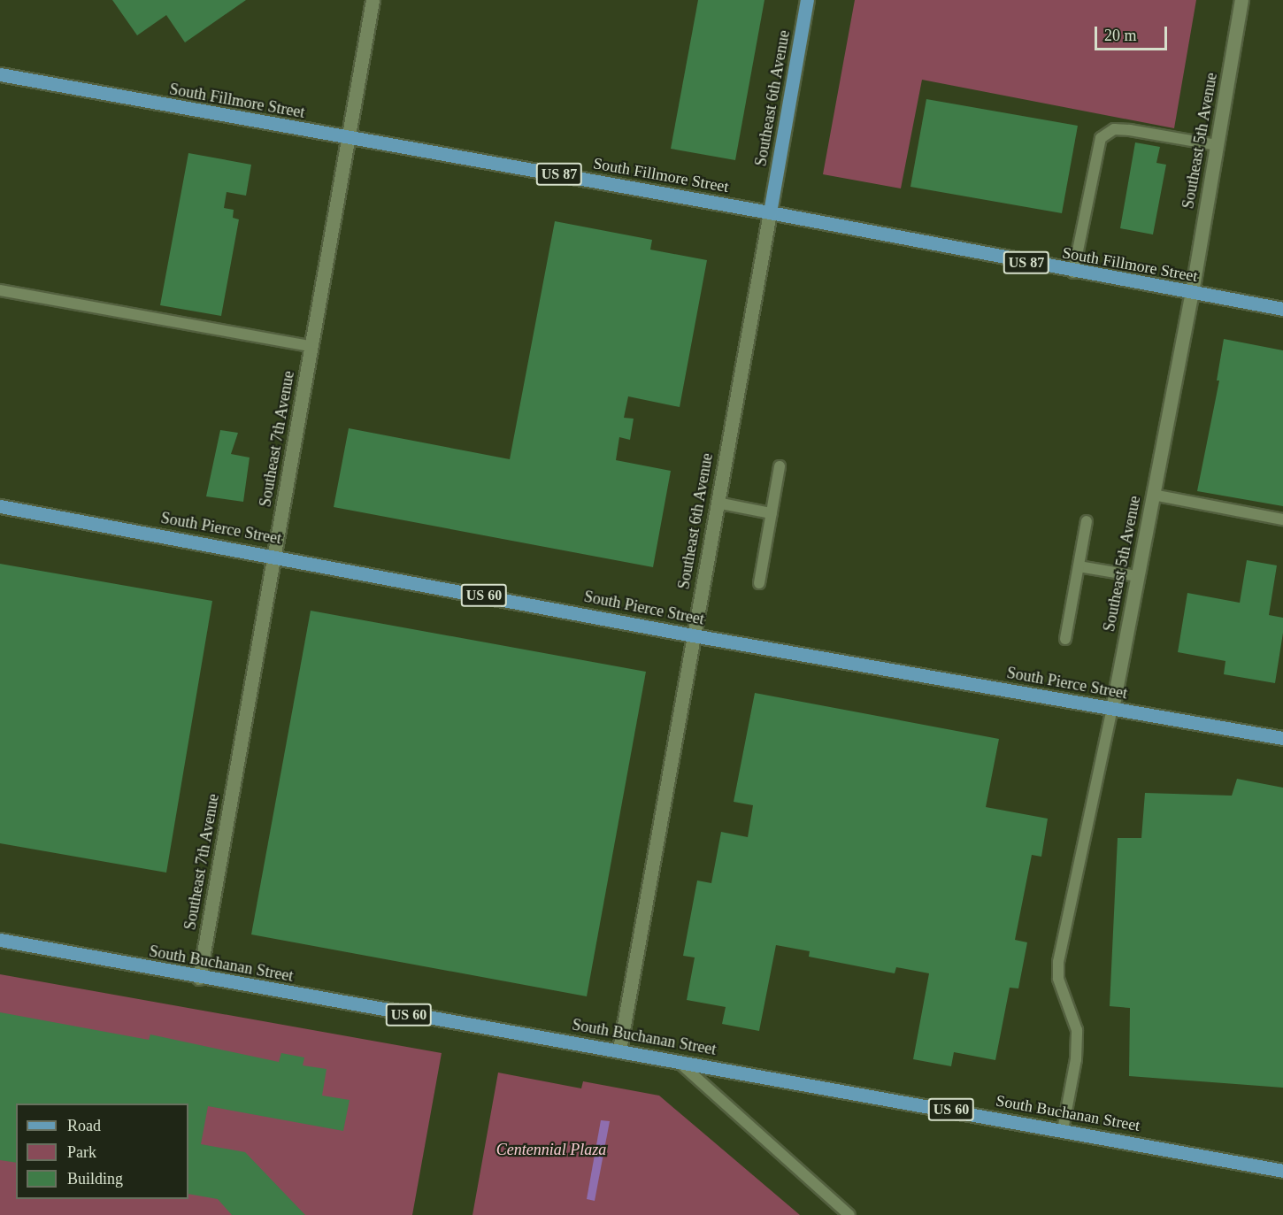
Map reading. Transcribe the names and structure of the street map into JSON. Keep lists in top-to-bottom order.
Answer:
{
  "streets": {
    "main road": [
      "Southeast 6th Avenue",
      "South Fillmore Street",
      "US 87",
      "South Pierce Street",
      "US 60",
      "South Buchanan Street"
    ],
    "street": ["Southeast 5th Avenue", "Southeast 7th Avenue"]
  },
  "crossings": [
    ["Southeast 6th Avenue", "South Fillmore Street"],
    ["Southeast 6th Avenue", "South Pierce Street"],
    ["Southeast 6th Avenue", "South Buchanan Street"],
    ["South Fillmore Street", "Southeast 5th Avenue"],
    ["South Fillmore Street", "Southeast 7th Avenue"],
    ["Southeast 5th Avenue", "South Pierce Street"],
    ["Southeast 5th Avenue", "South Buchanan Street"],
    ["Southeast 7th Avenue", "South Pierce Street"],
    ["Southeast 7th Avenue", "South Buchanan Street"]
  ],
  "parks": ["Centennial Plaza"],
  "legend": ["Road", "Park", "Building"],
  "scale_bar": "20 m"
}
